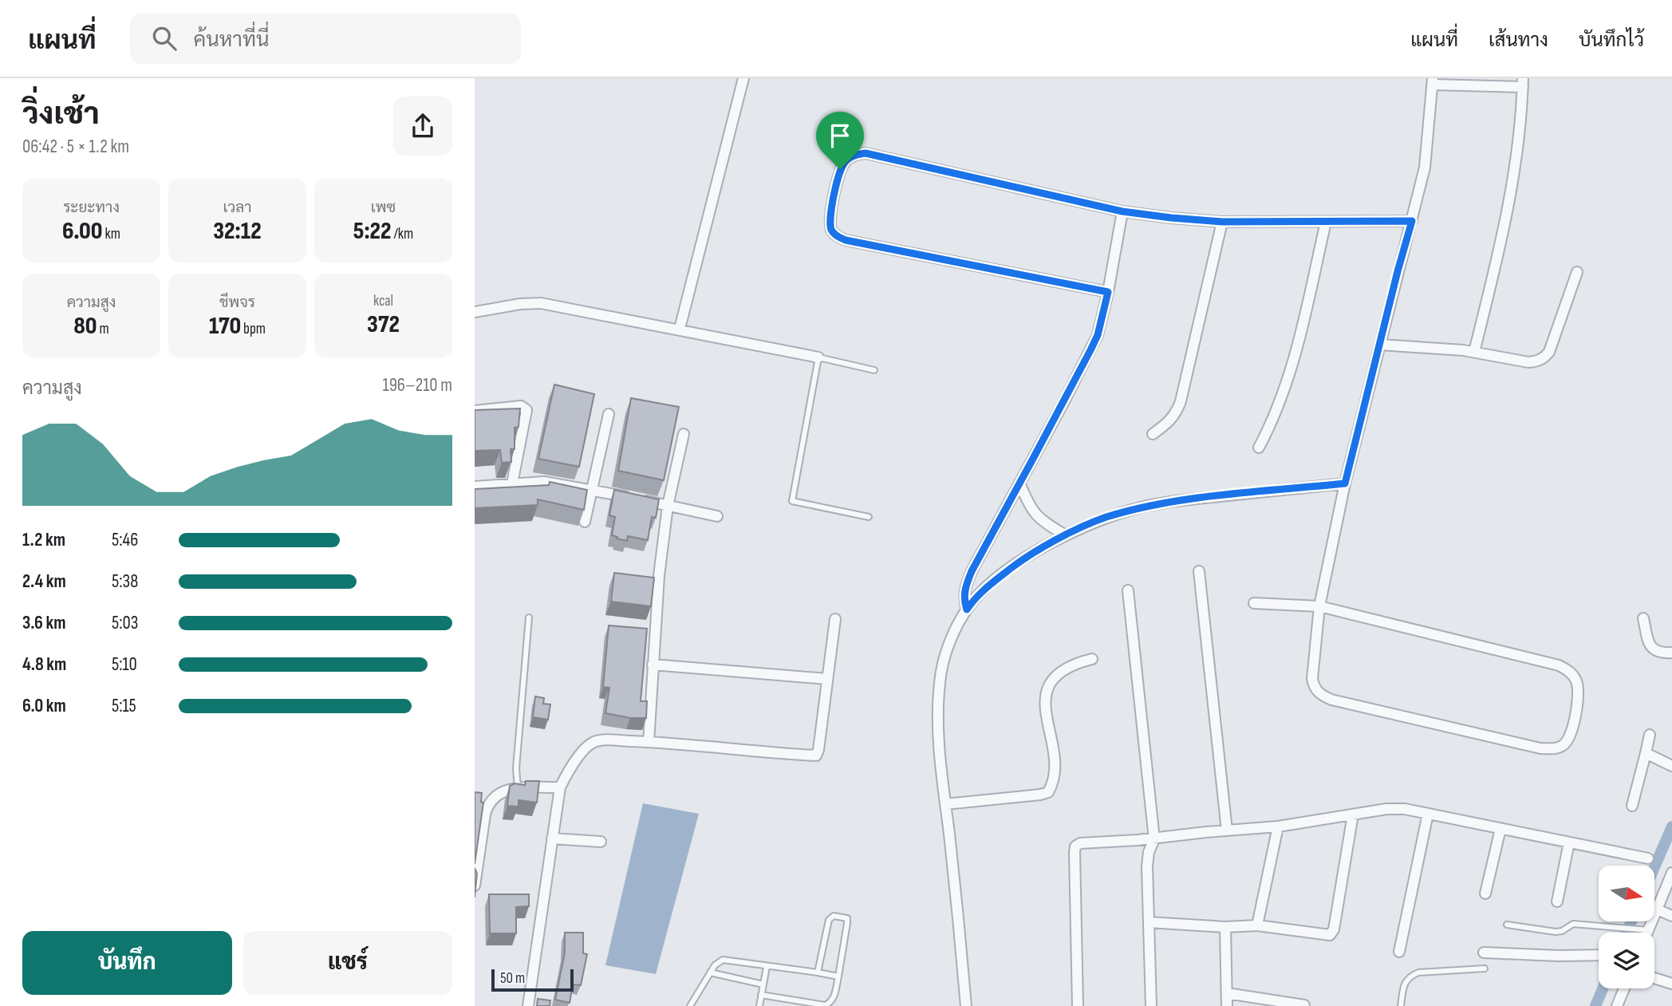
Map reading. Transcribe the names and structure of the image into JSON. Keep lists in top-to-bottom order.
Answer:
{
  "scale_bar": "50 m",
  "north": "right",
  "page": {
    "header": "แผนที่",
    "search": "ค้นหาที่นี่",
    "nav": ["แผนที่", "เส้นทาง", "บันทึกไว้"],
    "heading": ["วิ่งเช้า", "06:42 · 5 × 1.2 km"],
    "stats": [
      ["ระยะทาง", "6.00 km"],
      ["เวลา", "32:12"],
      ["เพซ", "5:22 /km"],
      ["ความสูง", "80 m"],
      ["ชีพจร", "170 bpm"],
      ["kcal", "372"]
    ],
    "chart": ["ความสูง", "196–210 m"],
    "list": [
      {
        "name": "1.2 km",
        "note": "5:46"
      },
      {
        "name": "2.4 km",
        "note": "5:38"
      },
      {
        "name": "3.6 km",
        "note": "5:03"
      },
      {
        "name": "4.8 km",
        "note": "5:10"
      },
      {
        "name": "6.0 km",
        "note": "5:15"
      }
    ],
    "buttons": ["บันทึก", "แชร์"],
    "scale": "50 m"
  }
}
